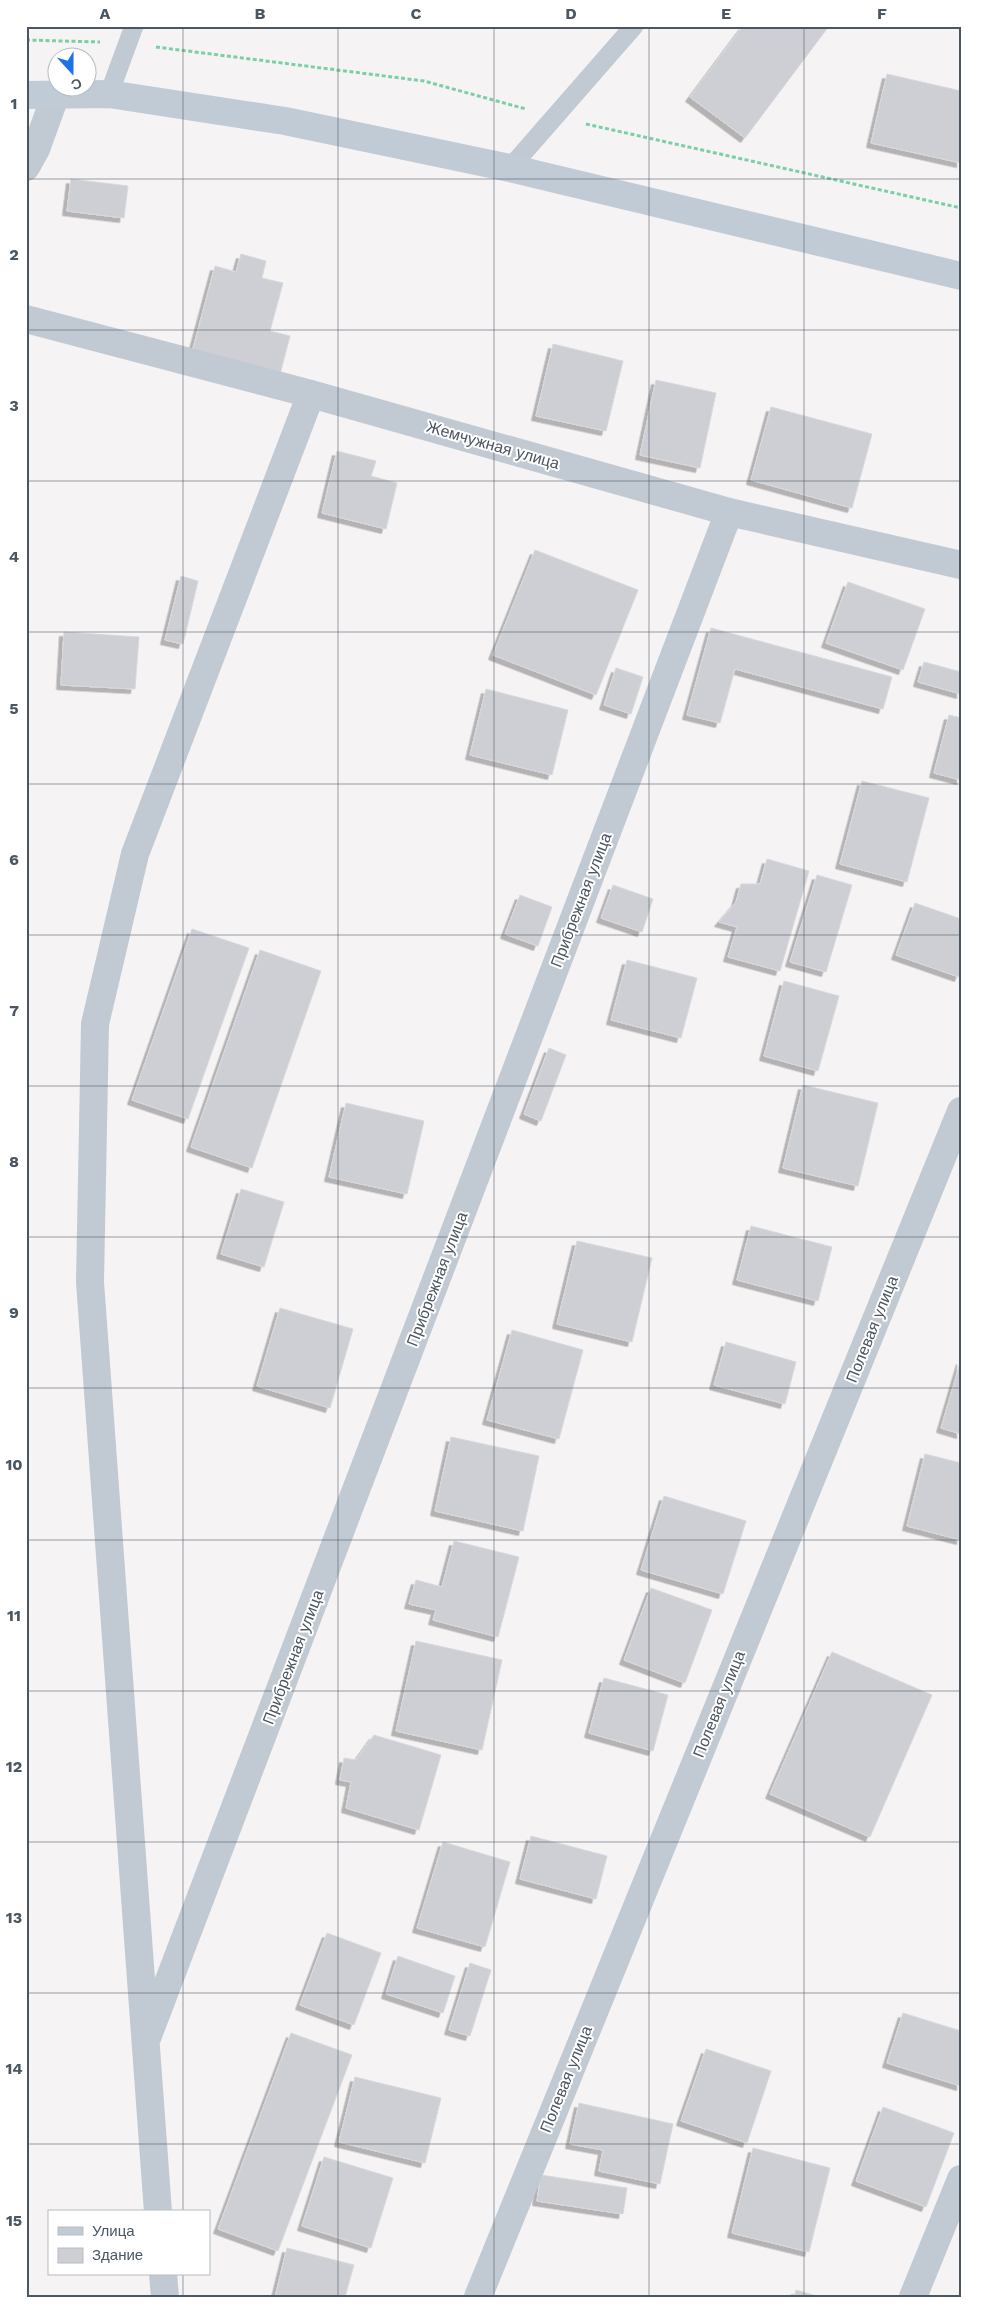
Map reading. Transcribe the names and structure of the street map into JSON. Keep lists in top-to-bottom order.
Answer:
{
  "streets": {
    "street": ["Жемчужная улица", "Прибрежная улица", "Полевая улица"]
  },
  "crossings": [
    ["Жемчужная улица", "Прибрежная улица"]
  ],
  "legend": ["Улица", "Здание"],
  "north": "bottom",
  "grid": {
    "columns": [
      "A",
      "B",
      "C",
      "D",
      "E",
      "F"
    ],
    "rows": [
      "1",
      "2",
      "3",
      "4",
      "5",
      "6",
      "7",
      "8",
      "9",
      "10",
      "11",
      "12",
      "13",
      "14",
      "15"
    ]
  }
}
